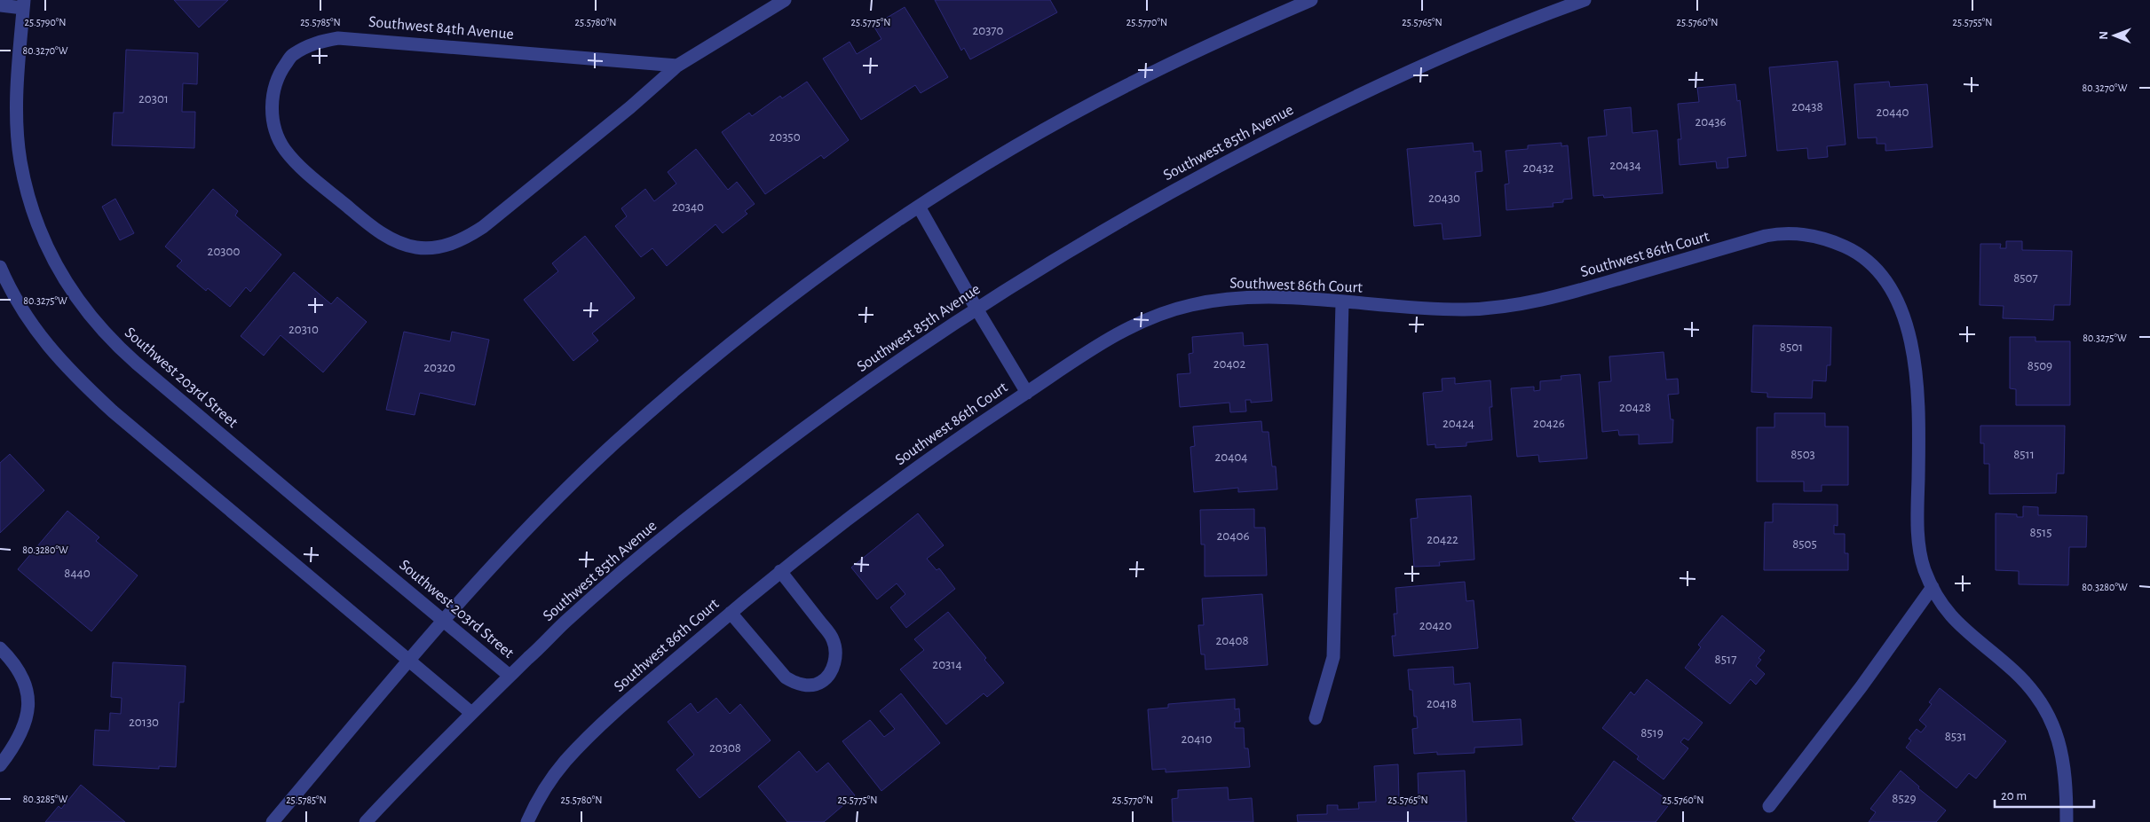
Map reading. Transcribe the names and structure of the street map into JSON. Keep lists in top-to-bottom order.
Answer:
{
  "streets": {
    "street": [
      "Southwest 84th Avenue",
      "Southwest 85th Avenue",
      "Southwest 86th Court",
      "Southwest 203rd Street"
    ]
  },
  "crossings": [
    ["Southwest 85th Avenue", "Southwest 203rd Street"]
  ],
  "house_numbers": [
    "20370",
    "20301",
    "20438",
    "20440",
    "20436",
    "20350",
    "20434",
    "20432",
    "20430",
    "20340",
    "20300",
    "8507",
    "20310",
    "8501",
    "20402",
    "8509",
    "20320",
    "20428",
    "20424",
    "20426",
    "8503",
    "8511",
    "20404",
    "8515",
    "20406",
    "20422",
    "8505",
    "8440",
    "20420",
    "20408",
    "8517",
    "20314",
    "20418",
    "20130",
    "8519",
    "8531",
    "20410",
    "20308",
    "8529"
  ],
  "scale_bar": "20 m",
  "north": "left",
  "coordinates": [
    "25.5790°N",
    "25.5785°N",
    "25.5780°N",
    "25.5775°N",
    "25.5770°N",
    "25.5765°N",
    "25.5760°N",
    "25.5755°N",
    "80.3270°W",
    "80.3275°W",
    "80.3280°W",
    "80.3285°W"
  ]
}
